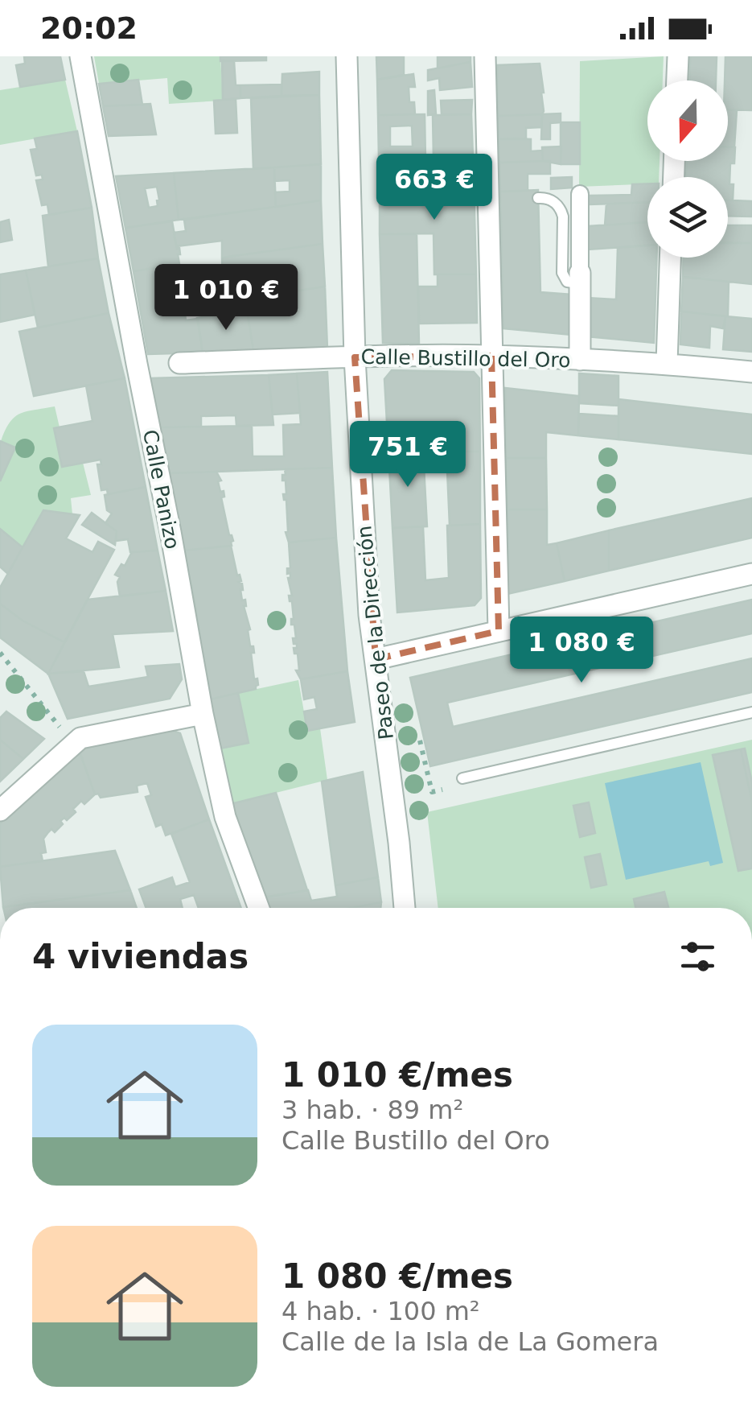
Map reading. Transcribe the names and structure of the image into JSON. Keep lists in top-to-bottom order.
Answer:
{
  "streets": {
    "street": ["Calle Bustillo del Oro", "Calle Panizo", "Paseo de la Dirección"]
  },
  "crossings": [
    ["Calle Bustillo del Oro", "Paseo de la Dirección"]
  ],
  "north": "bottom",
  "page": {
    "status": "20:02",
    "price": [
      "663 €",
      "1 010 €",
      "751 €",
      "1 080 €"
    ],
    "heading": "4 viviendas",
    "list": [
      {
        "name": "1 010 €/mes",
        "note": "3 hab. · 89 m² · Calle Bustillo del Oro"
      },
      {
        "name": "1 080 €/mes",
        "note": "4 hab. · 100 m² · Calle de la Isla de La Gomera"
      }
    ]
  }
}
